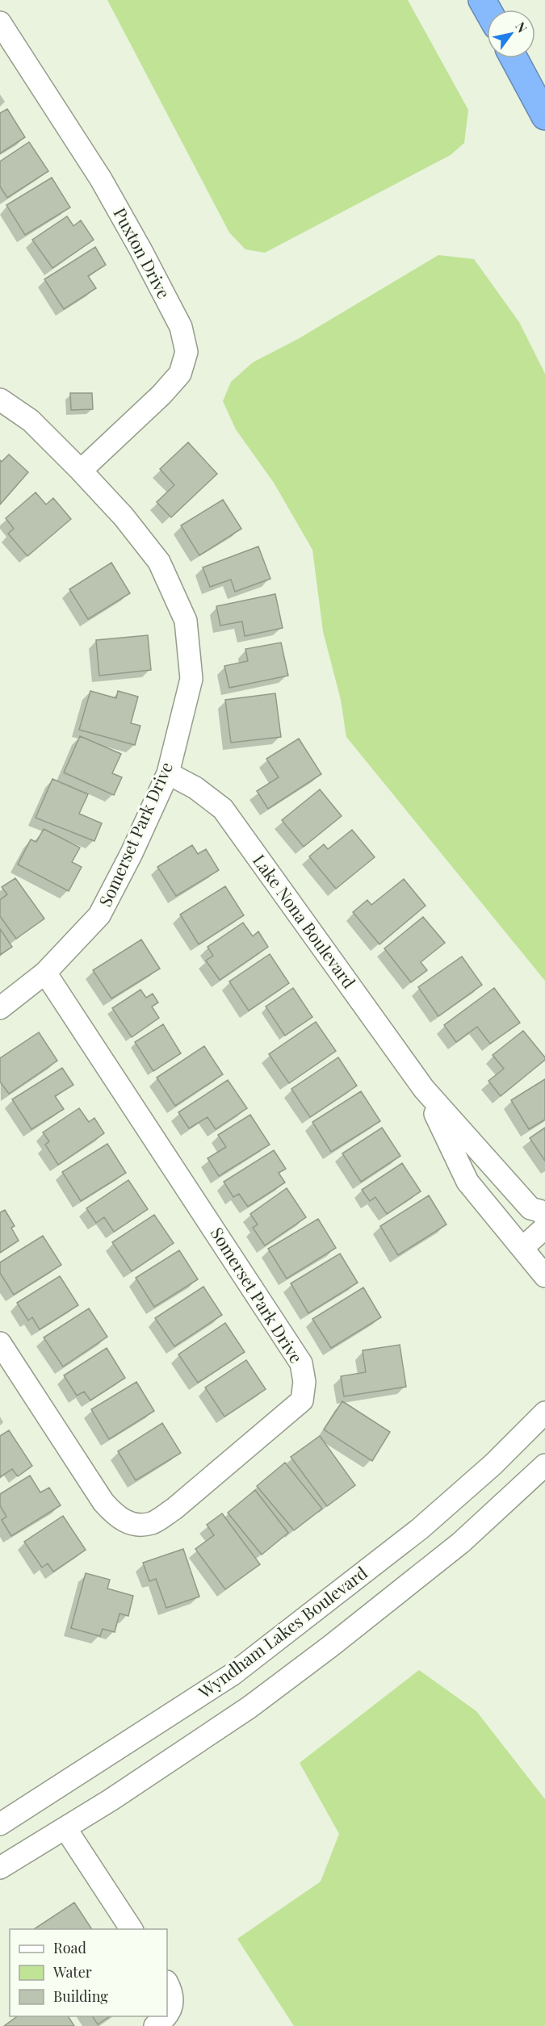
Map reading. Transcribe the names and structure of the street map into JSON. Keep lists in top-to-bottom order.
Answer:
{
  "streets": {
    "street": [
      "Puxton Drive",
      "Somerset Park Drive",
      "Lake Nona Boulevard",
      "Wyndham Lakes Boulevard"
    ]
  },
  "crossings": [
    ["Puxton Drive", "Somerset Park Drive"],
    ["Somerset Park Drive", "Lake Nona Boulevard"]
  ],
  "legend": ["Road", "Water", "Building"],
  "north": "top right"
}
